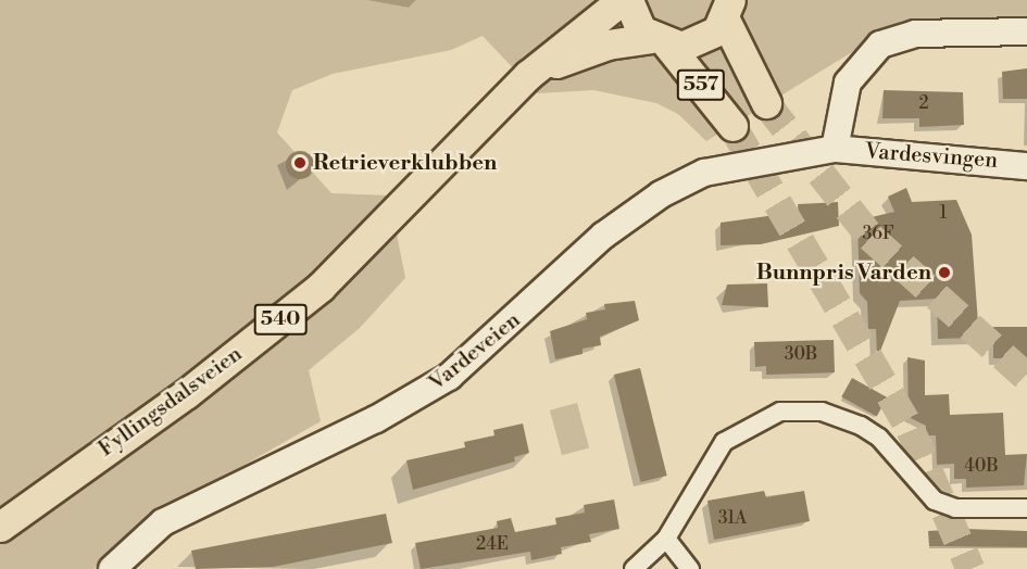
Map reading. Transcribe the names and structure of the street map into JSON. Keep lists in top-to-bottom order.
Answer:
{
  "streets": {
    "main road": [
      "557",
      "Vardesvingen",
      "540",
      "Vardeveien",
      "Fyllingsdalsveien"
    ]
  },
  "crossings": [
    ["557", "540"],
    ["557", "Fyllingsdalsveien"],
    ["Vardesvingen", "Vardeveien"],
    ["540", "Fyllingsdalsveien"]
  ],
  "places": ["Retrieverklubben", "Bunnpris Varden"],
  "house_numbers": [
    "2",
    "1",
    "36F",
    "30B",
    "40B",
    "31A",
    "24E"
  ]
}
